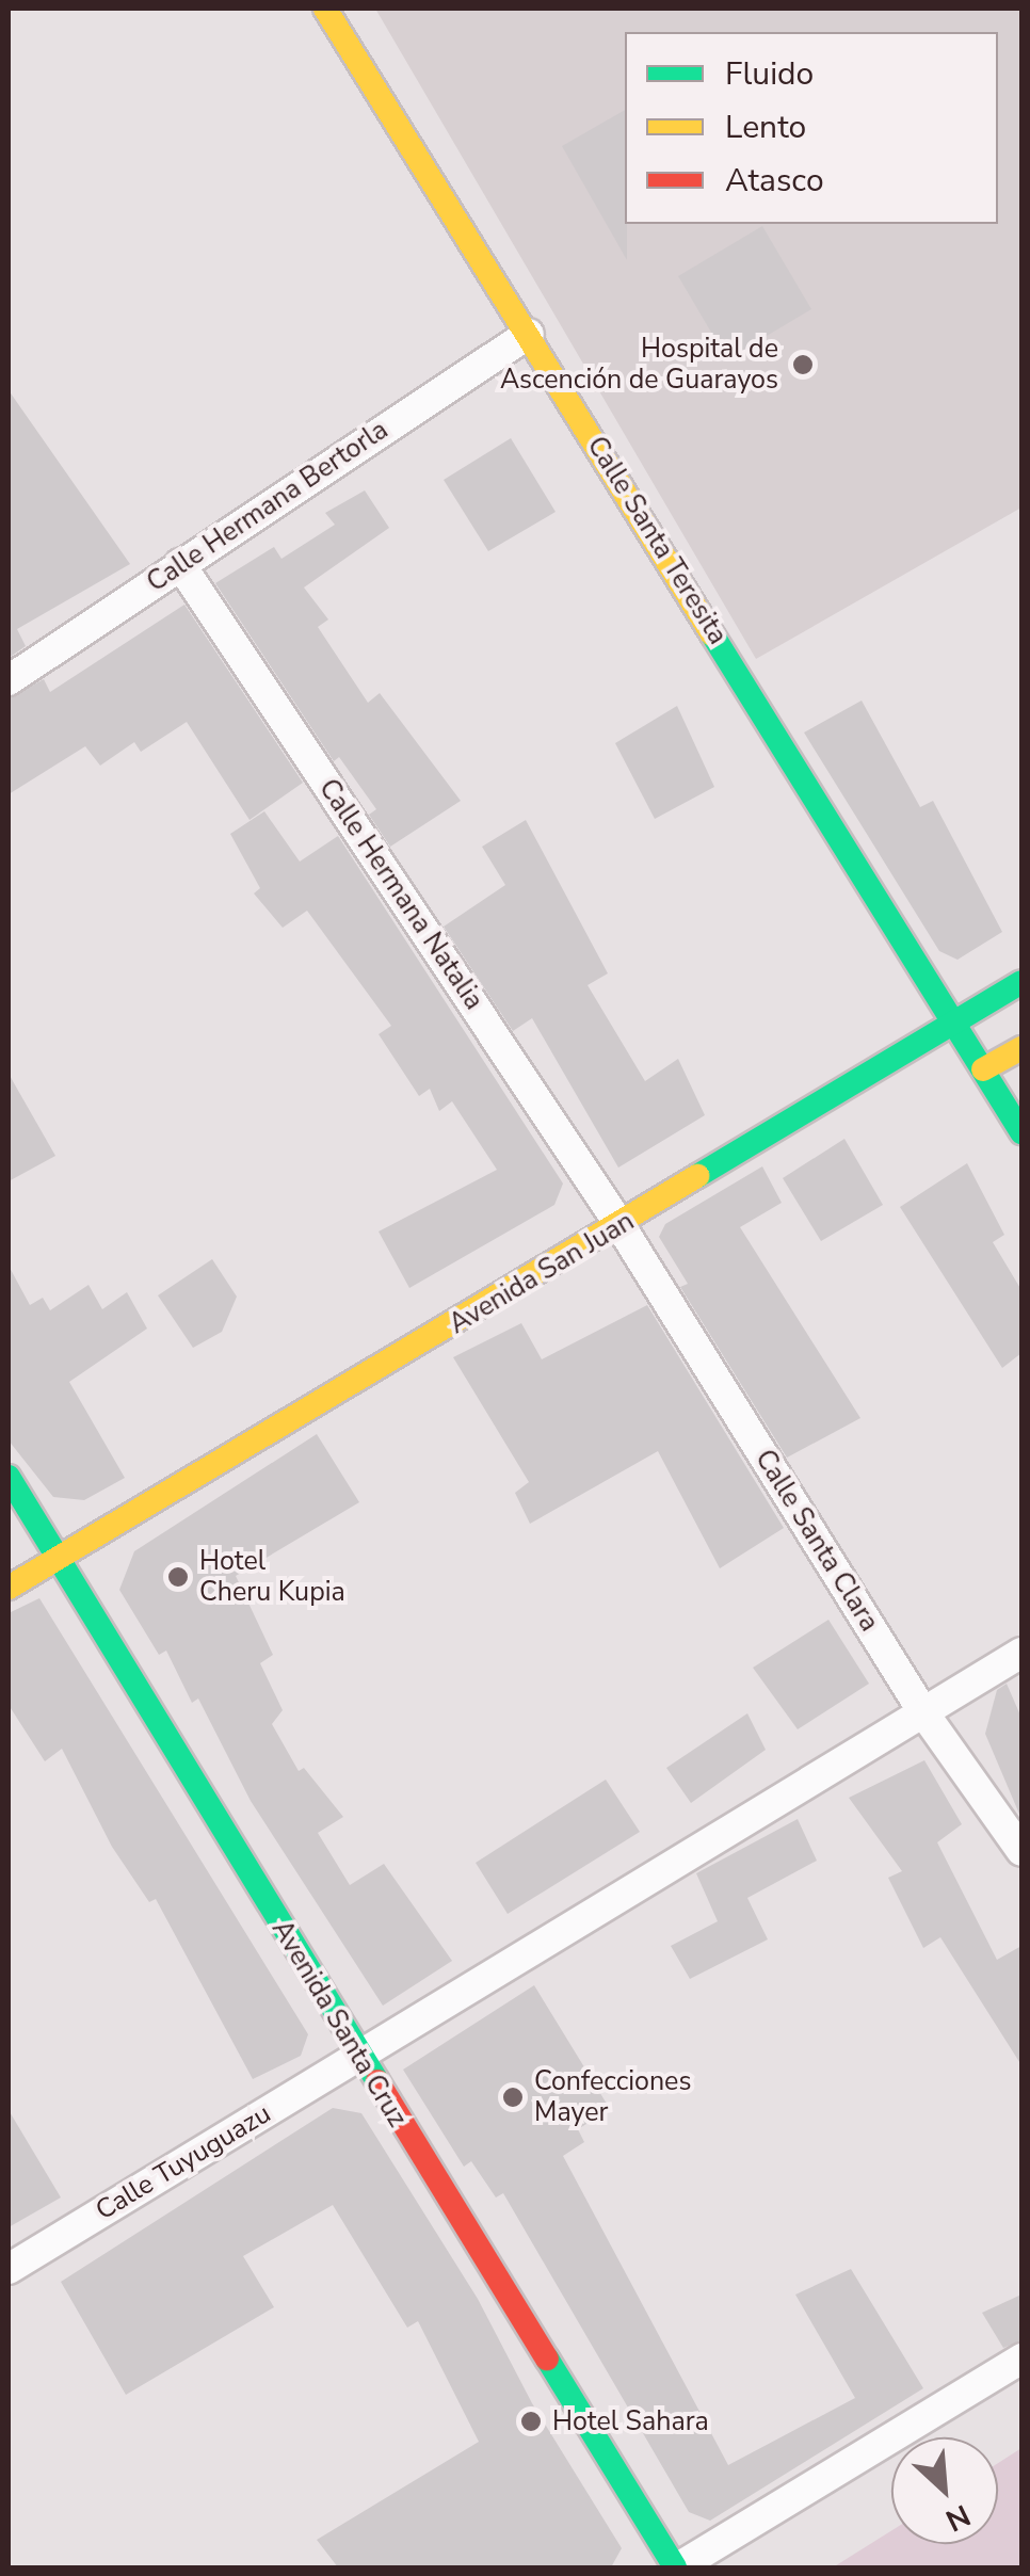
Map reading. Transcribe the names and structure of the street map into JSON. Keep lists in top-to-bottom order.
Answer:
{
  "streets": {
    "street": [
      "Calle Hermana Bertorla",
      "Calle Santa Teresita",
      "Calle Hermana Natalia",
      "Avenida San Juan",
      "Calle Santa Clara",
      "Avenida Santa Cruz",
      "Calle Tuyuguazu"
    ]
  },
  "crossings": [
    ["Calle Hermana Bertorla", "Calle Santa Teresita"],
    ["Calle Hermana Bertorla", "Calle Hermana Natalia"],
    ["Calle Santa Teresita", "Avenida San Juan"],
    ["Calle Hermana Natalia", "Avenida San Juan"],
    ["Calle Hermana Natalia", "Calle Santa Clara"],
    ["Avenida San Juan", "Calle Santa Clara"],
    ["Avenida San Juan", "Avenida Santa Cruz"],
    ["Calle Santa Clara", "Calle Tuyuguazu"],
    ["Avenida Santa Cruz", "Calle Tuyuguazu"]
  ],
  "places": [
    "Hospital de Ascención de Guarayos",
    "Hotel Cheru Kupia",
    "Confecciones Mayer",
    "Hotel Sahara"
  ],
  "legend": ["Fluido", "Lento", "Atasco"],
  "north": "bottom right"
}
